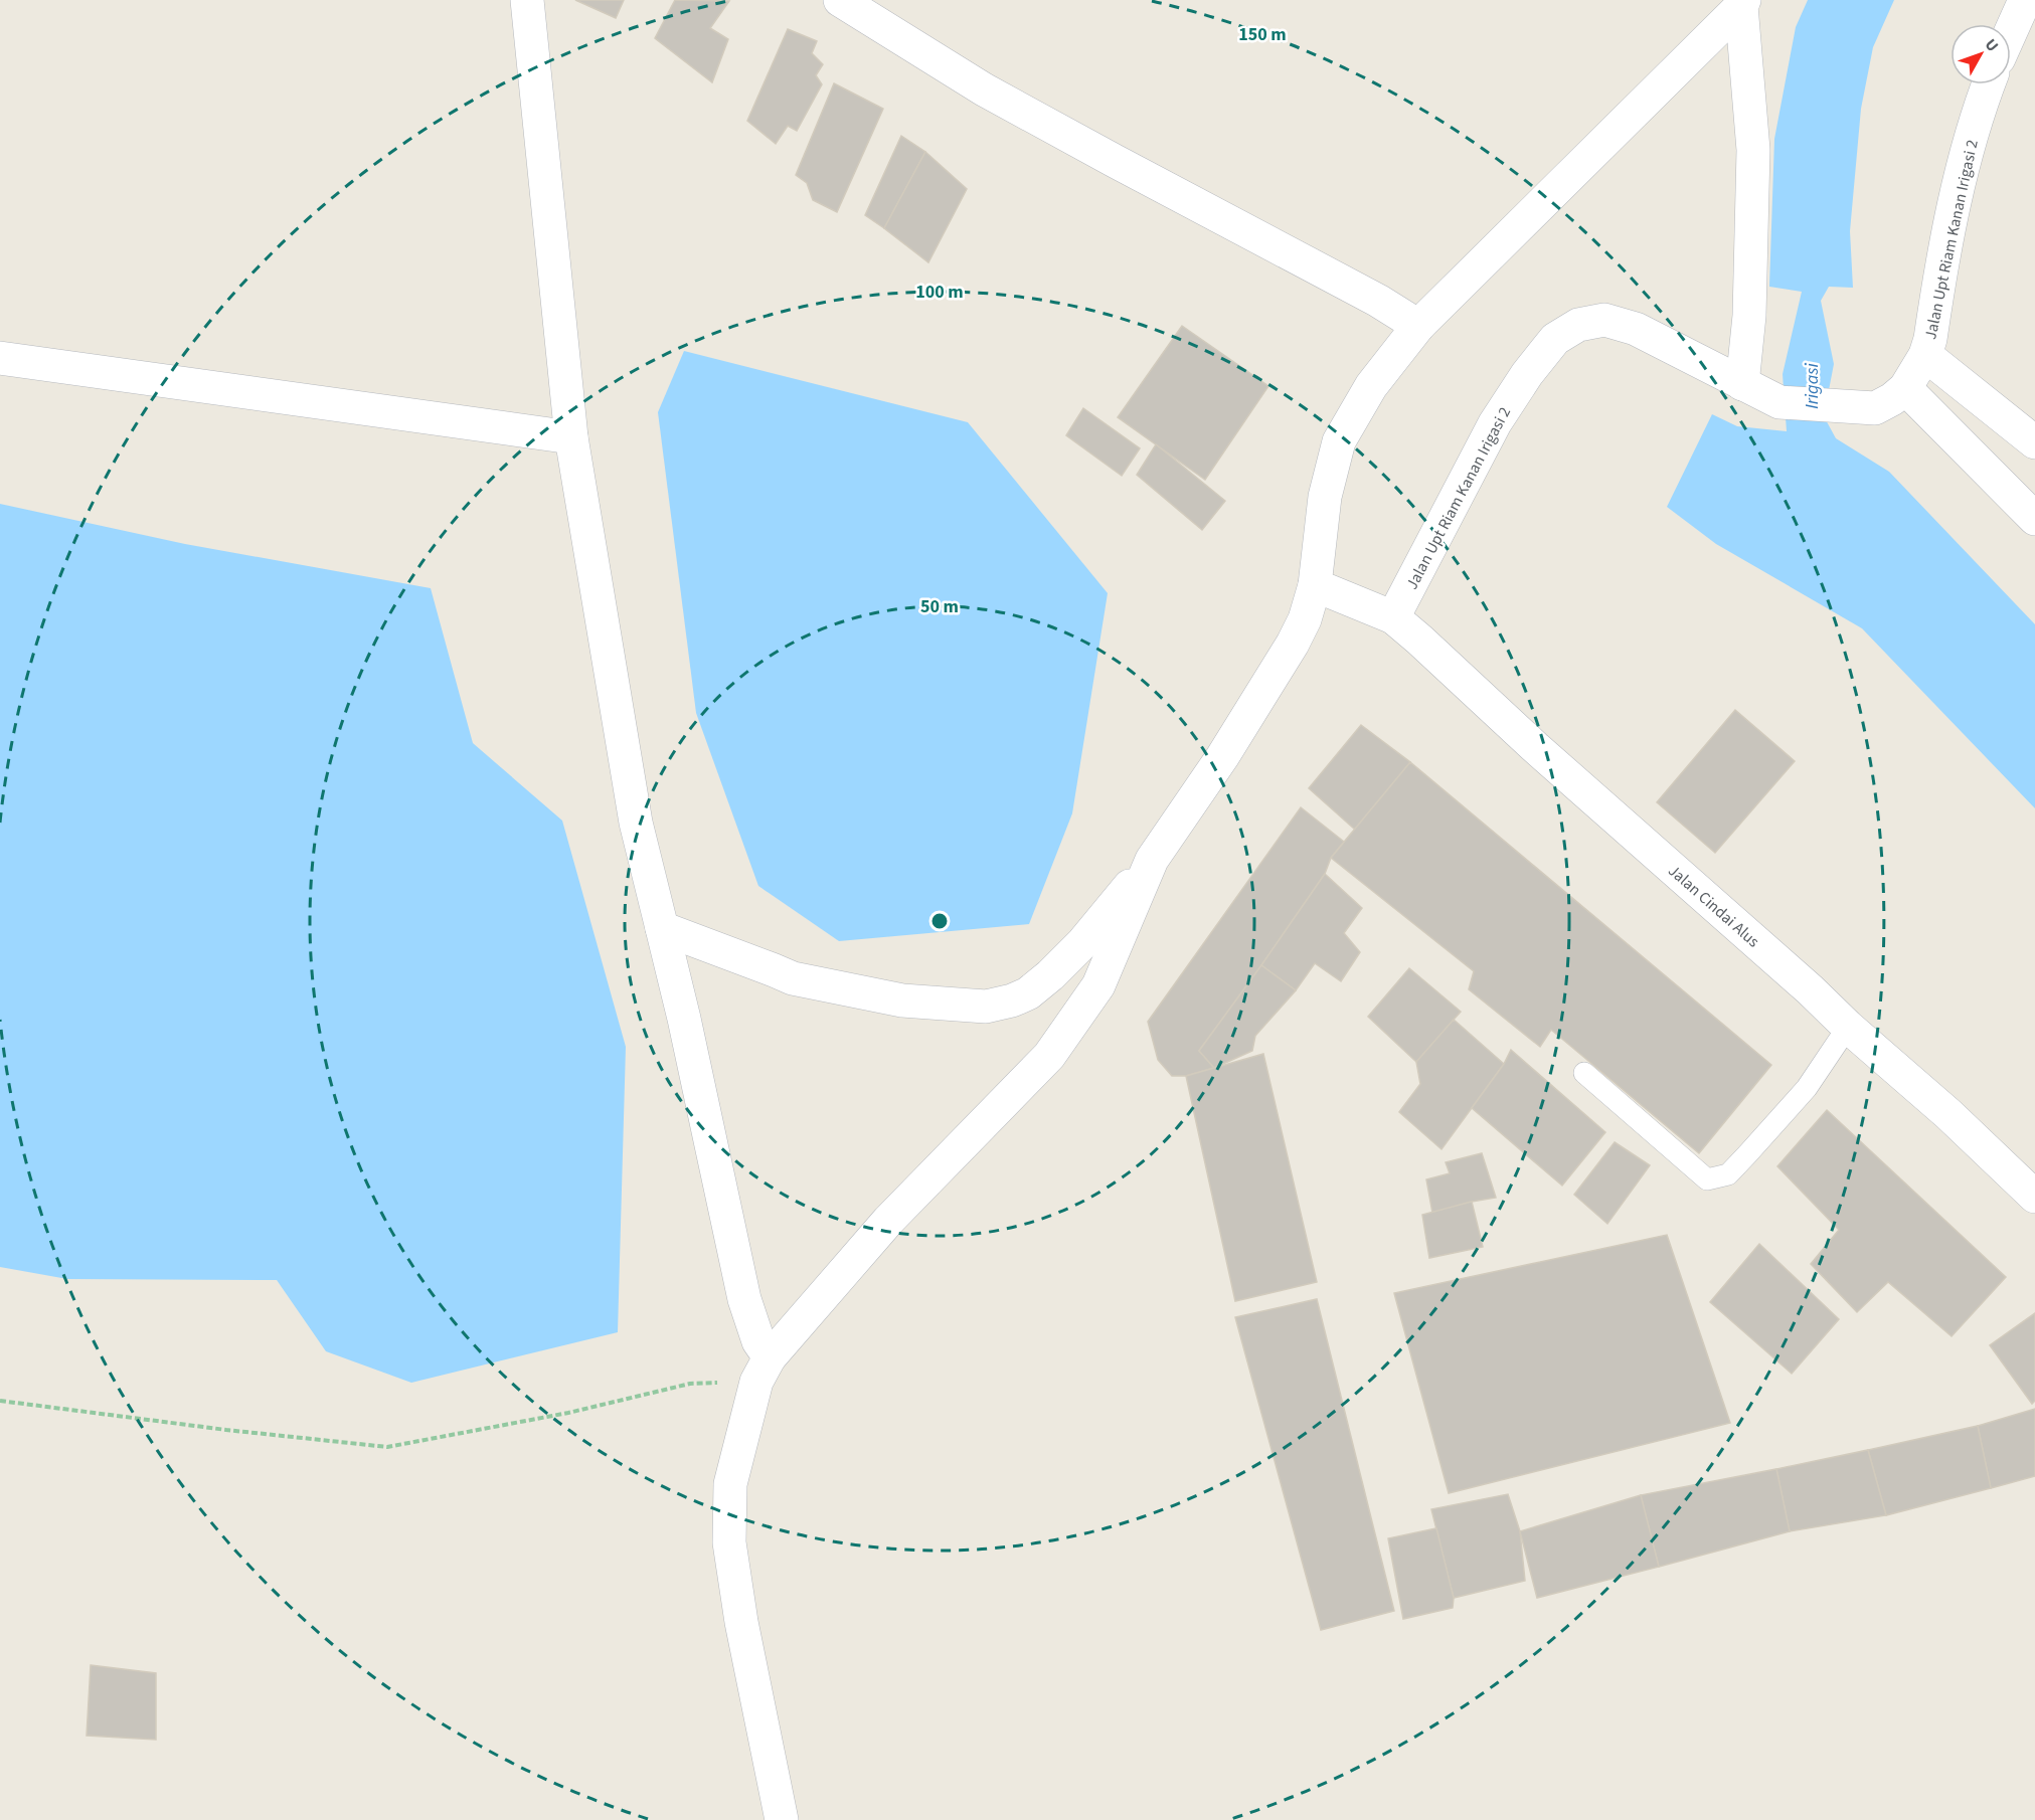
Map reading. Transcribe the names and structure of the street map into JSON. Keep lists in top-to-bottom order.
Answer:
{
  "streets": {
    "street": ["Jalan Upt Riam Kanan Irigasi 2", "Jalan Cindai Alus"]
  },
  "crossings": [
    ["Jalan Upt Riam Kanan Irigasi 2", "Jalan Cindai Alus"]
  ],
  "water": ["Irigasi"],
  "north": "top right",
  "rings": ["150 m", "100 m", "50 m"]
}
